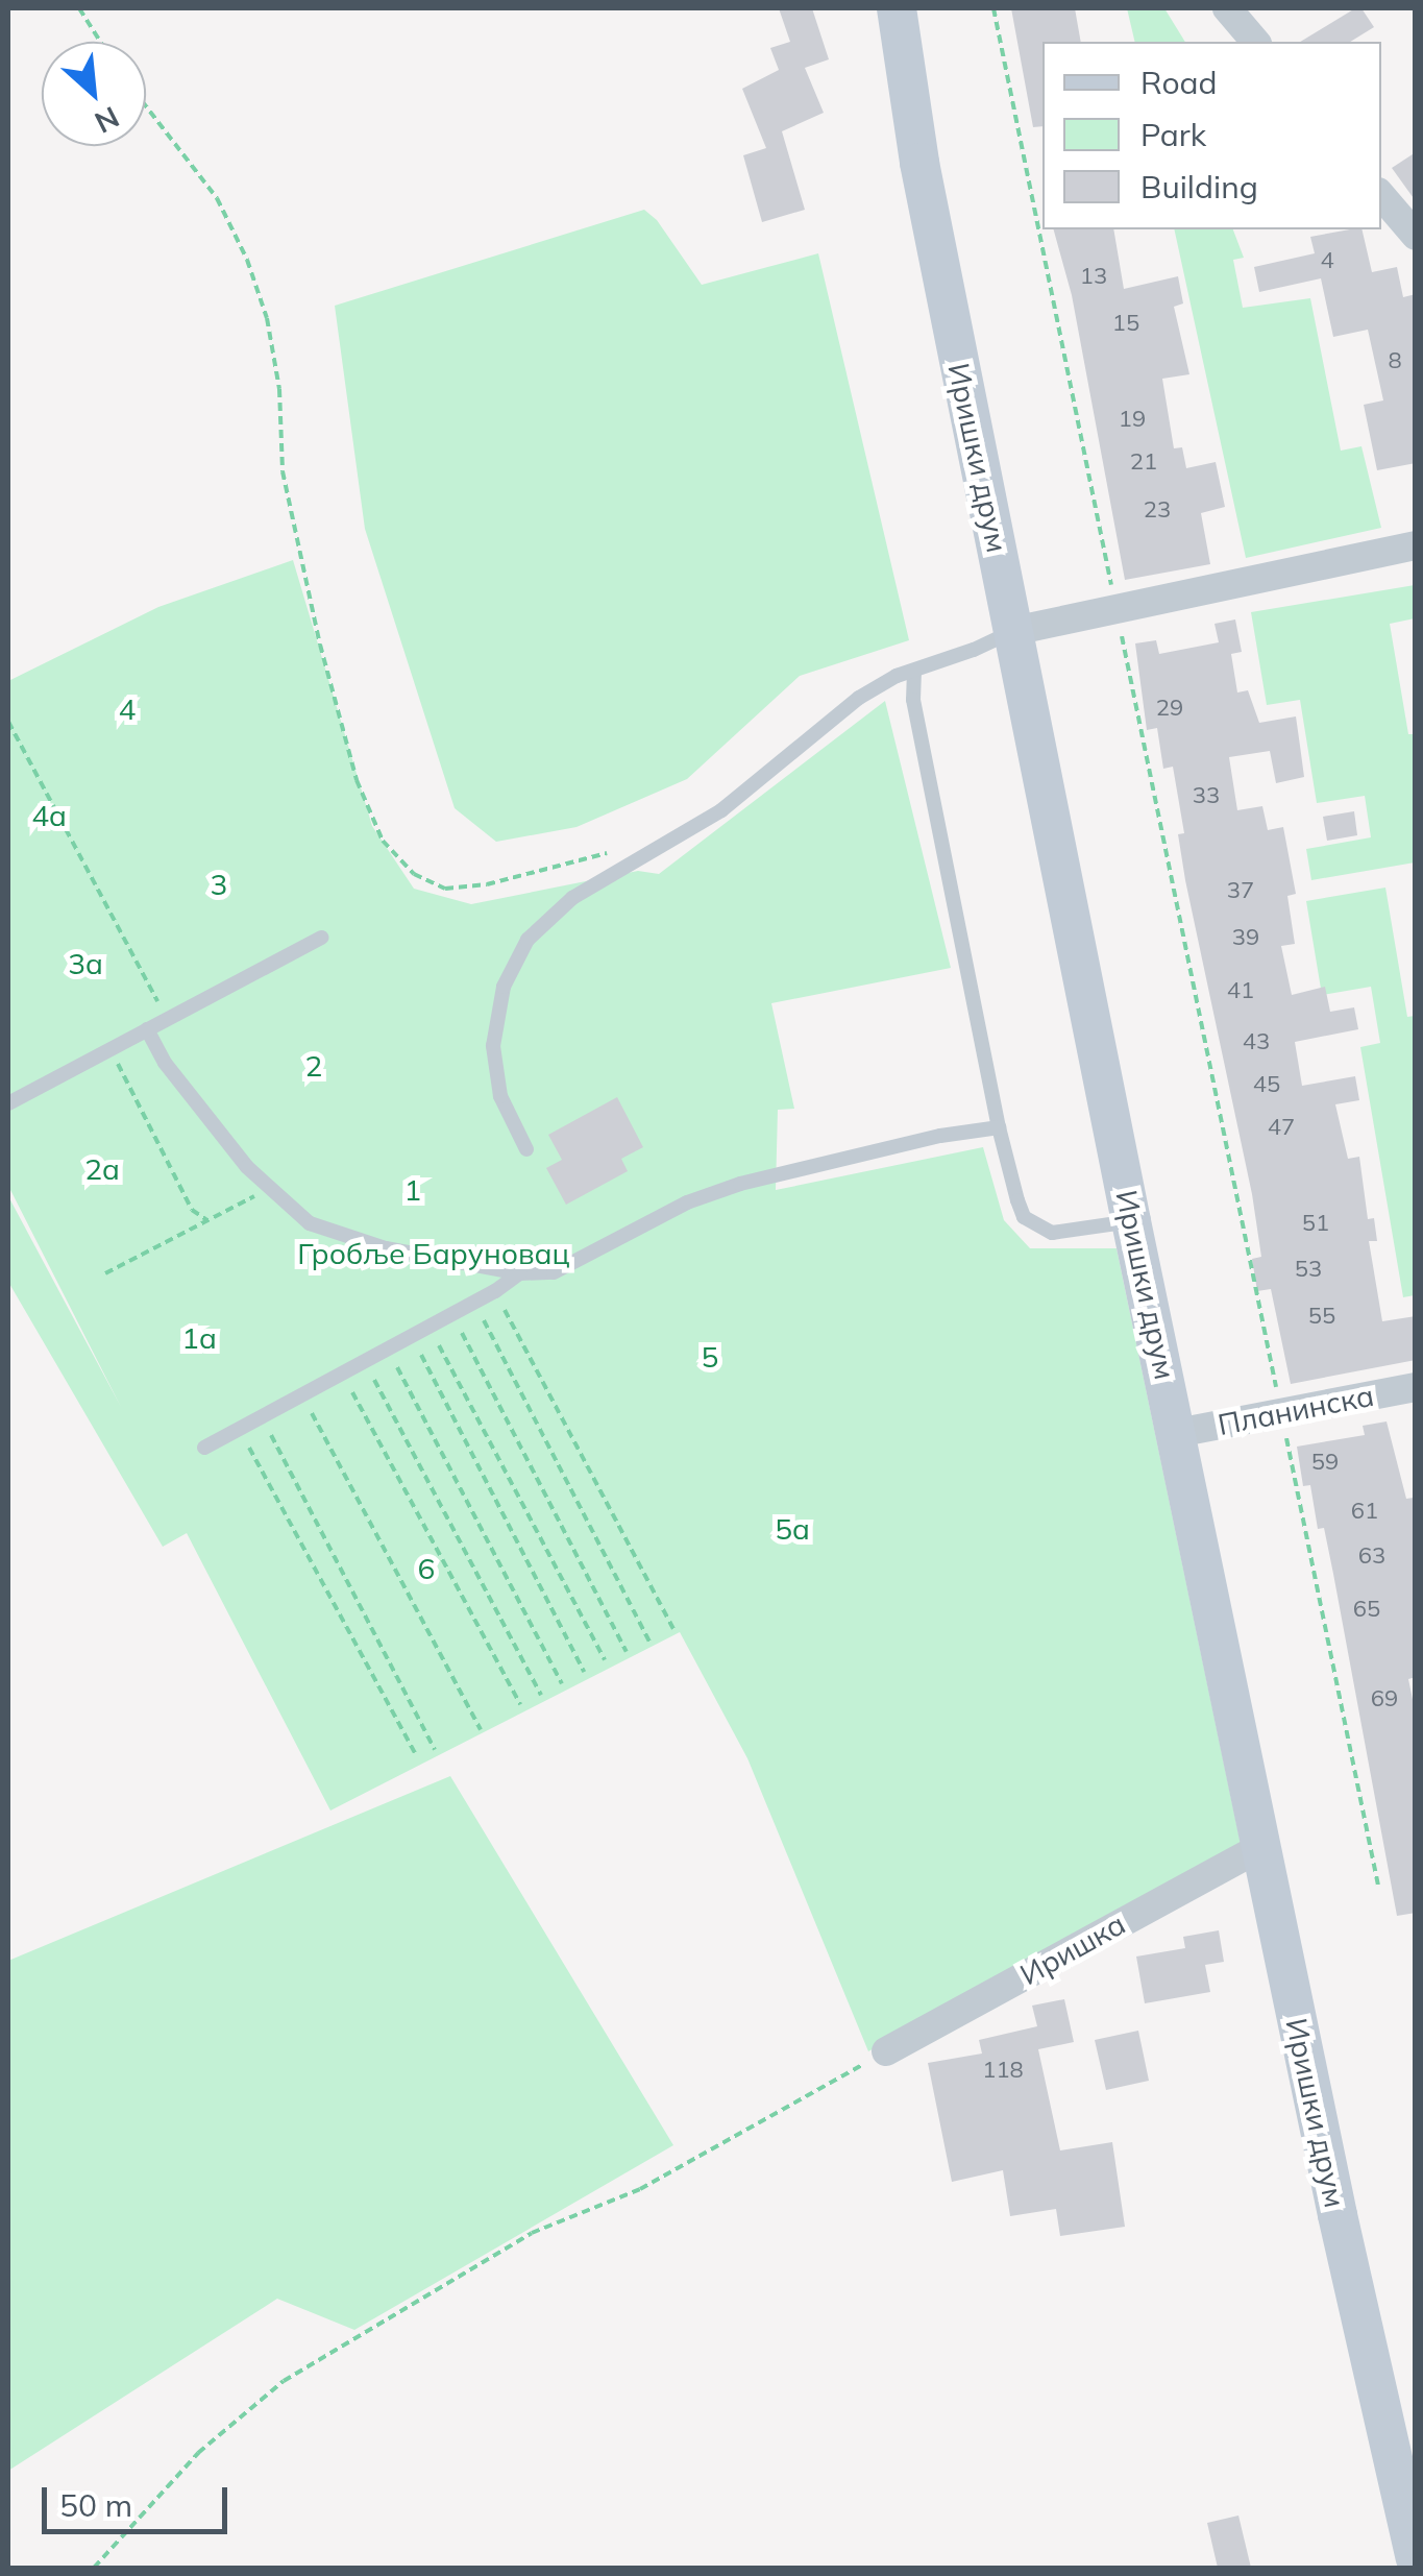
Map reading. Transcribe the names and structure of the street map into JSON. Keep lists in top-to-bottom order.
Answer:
{
  "streets": {
    "street": ["Иришки друм", "Планинска", "Иришка"]
  },
  "crossings": [
    ["Иришки друм", "Планинска"],
    ["Иришки друм", "Иришка"]
  ],
  "parks": [
    "4",
    "4a",
    "3",
    "3a",
    "2",
    "2a",
    "1",
    "Гробље Баруновац",
    "1a",
    "5",
    "5a",
    "6"
  ],
  "house_numbers": [
    "4",
    "13",
    "15",
    "8",
    "19",
    "21",
    "23",
    "29",
    "33",
    "37",
    "39",
    "41",
    "43",
    "45",
    "47",
    "51",
    "53",
    "55",
    "59",
    "61",
    "63",
    "65",
    "69",
    "118"
  ],
  "legend": ["Road", "Park", "Building"],
  "scale_bar": "50 m",
  "north": "bottom right"
}
